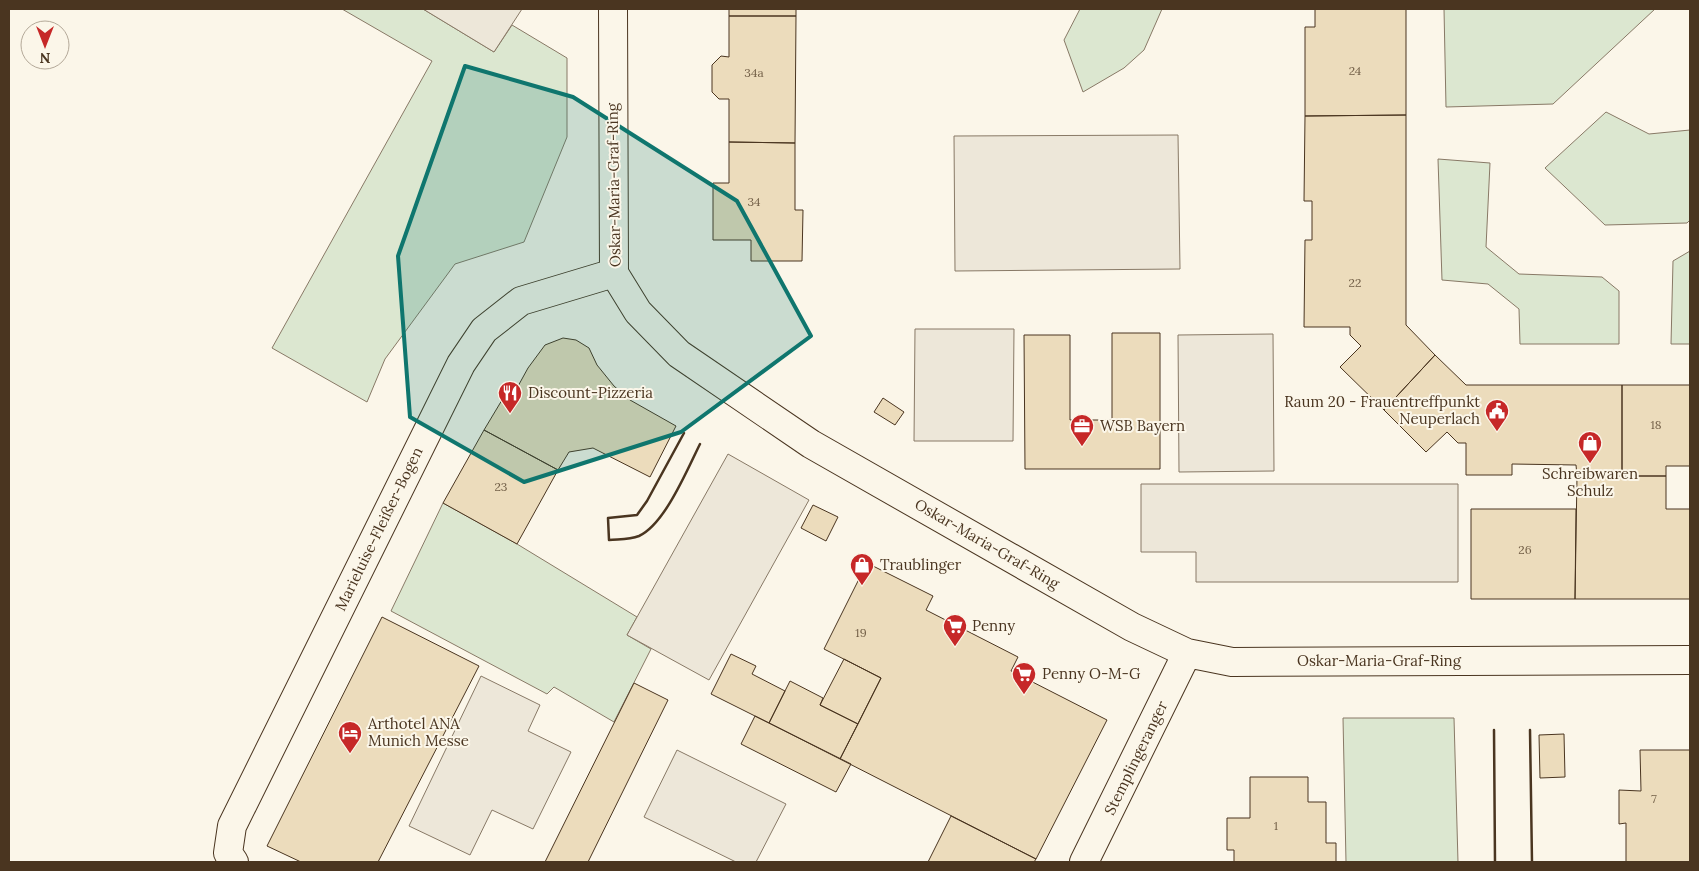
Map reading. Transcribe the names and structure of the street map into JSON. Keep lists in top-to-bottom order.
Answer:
{
  "streets": {
    "street": ["Oskar-Maria-Graf-Ring", "Marieluise-Fleißer-Bogen", "Stemplingeranger"]
  },
  "crossings": [
    ["Oskar-Maria-Graf-Ring", "Marieluise-Fleißer-Bogen"],
    ["Oskar-Maria-Graf-Ring", "Stemplingeranger"]
  ],
  "places": {
    "restaurant": ["Discount-Pizzeria"],
    "public building": ["Raum 20 - Frauentreffpunkt Neuperlach"],
    "office": ["WSB Bayern"],
    "shop": ["Schreibwaren Schulz", "Traublinger"],
    "supermarket": ["Penny", "Penny O-M-G"],
    "hotel": ["Arthotel ANA Munich Messe"]
  },
  "house_numbers": [
    "24",
    "34a",
    "34",
    "22",
    "18",
    "23",
    "26",
    "19",
    "7",
    "1"
  ],
  "north": "bottom"
}
